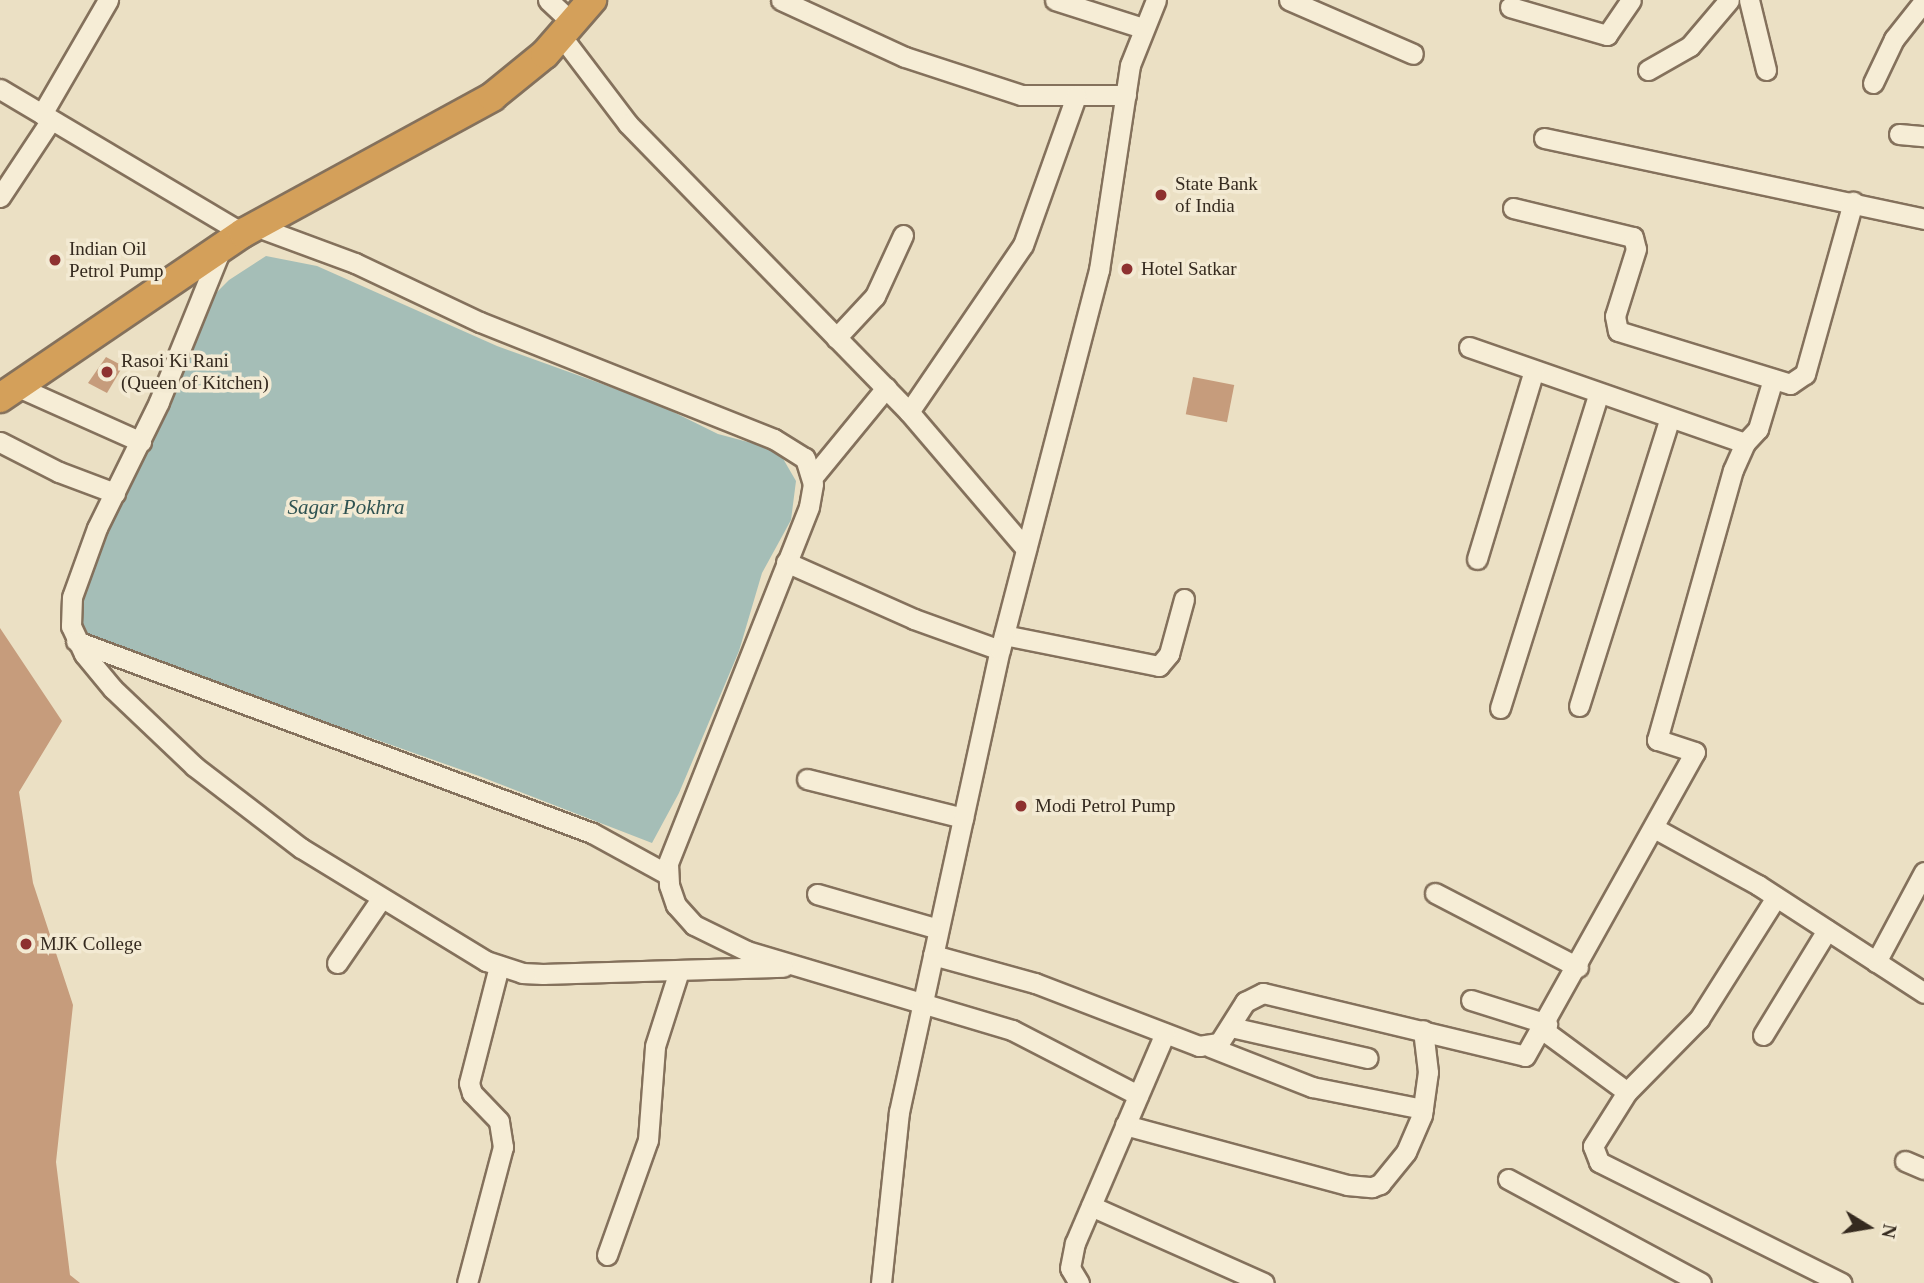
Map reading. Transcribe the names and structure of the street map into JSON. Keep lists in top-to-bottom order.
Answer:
{
  "water": ["Sagar Pokhra"],
  "places": [
    "State Bank of India",
    "Indian Oil Petrol Pump",
    "Hotel Satkar",
    "Rasoi Ki Rani (Queen of Kitchen)",
    "Modi Petrol Pump",
    "MJK College"
  ],
  "north": "right"
}
